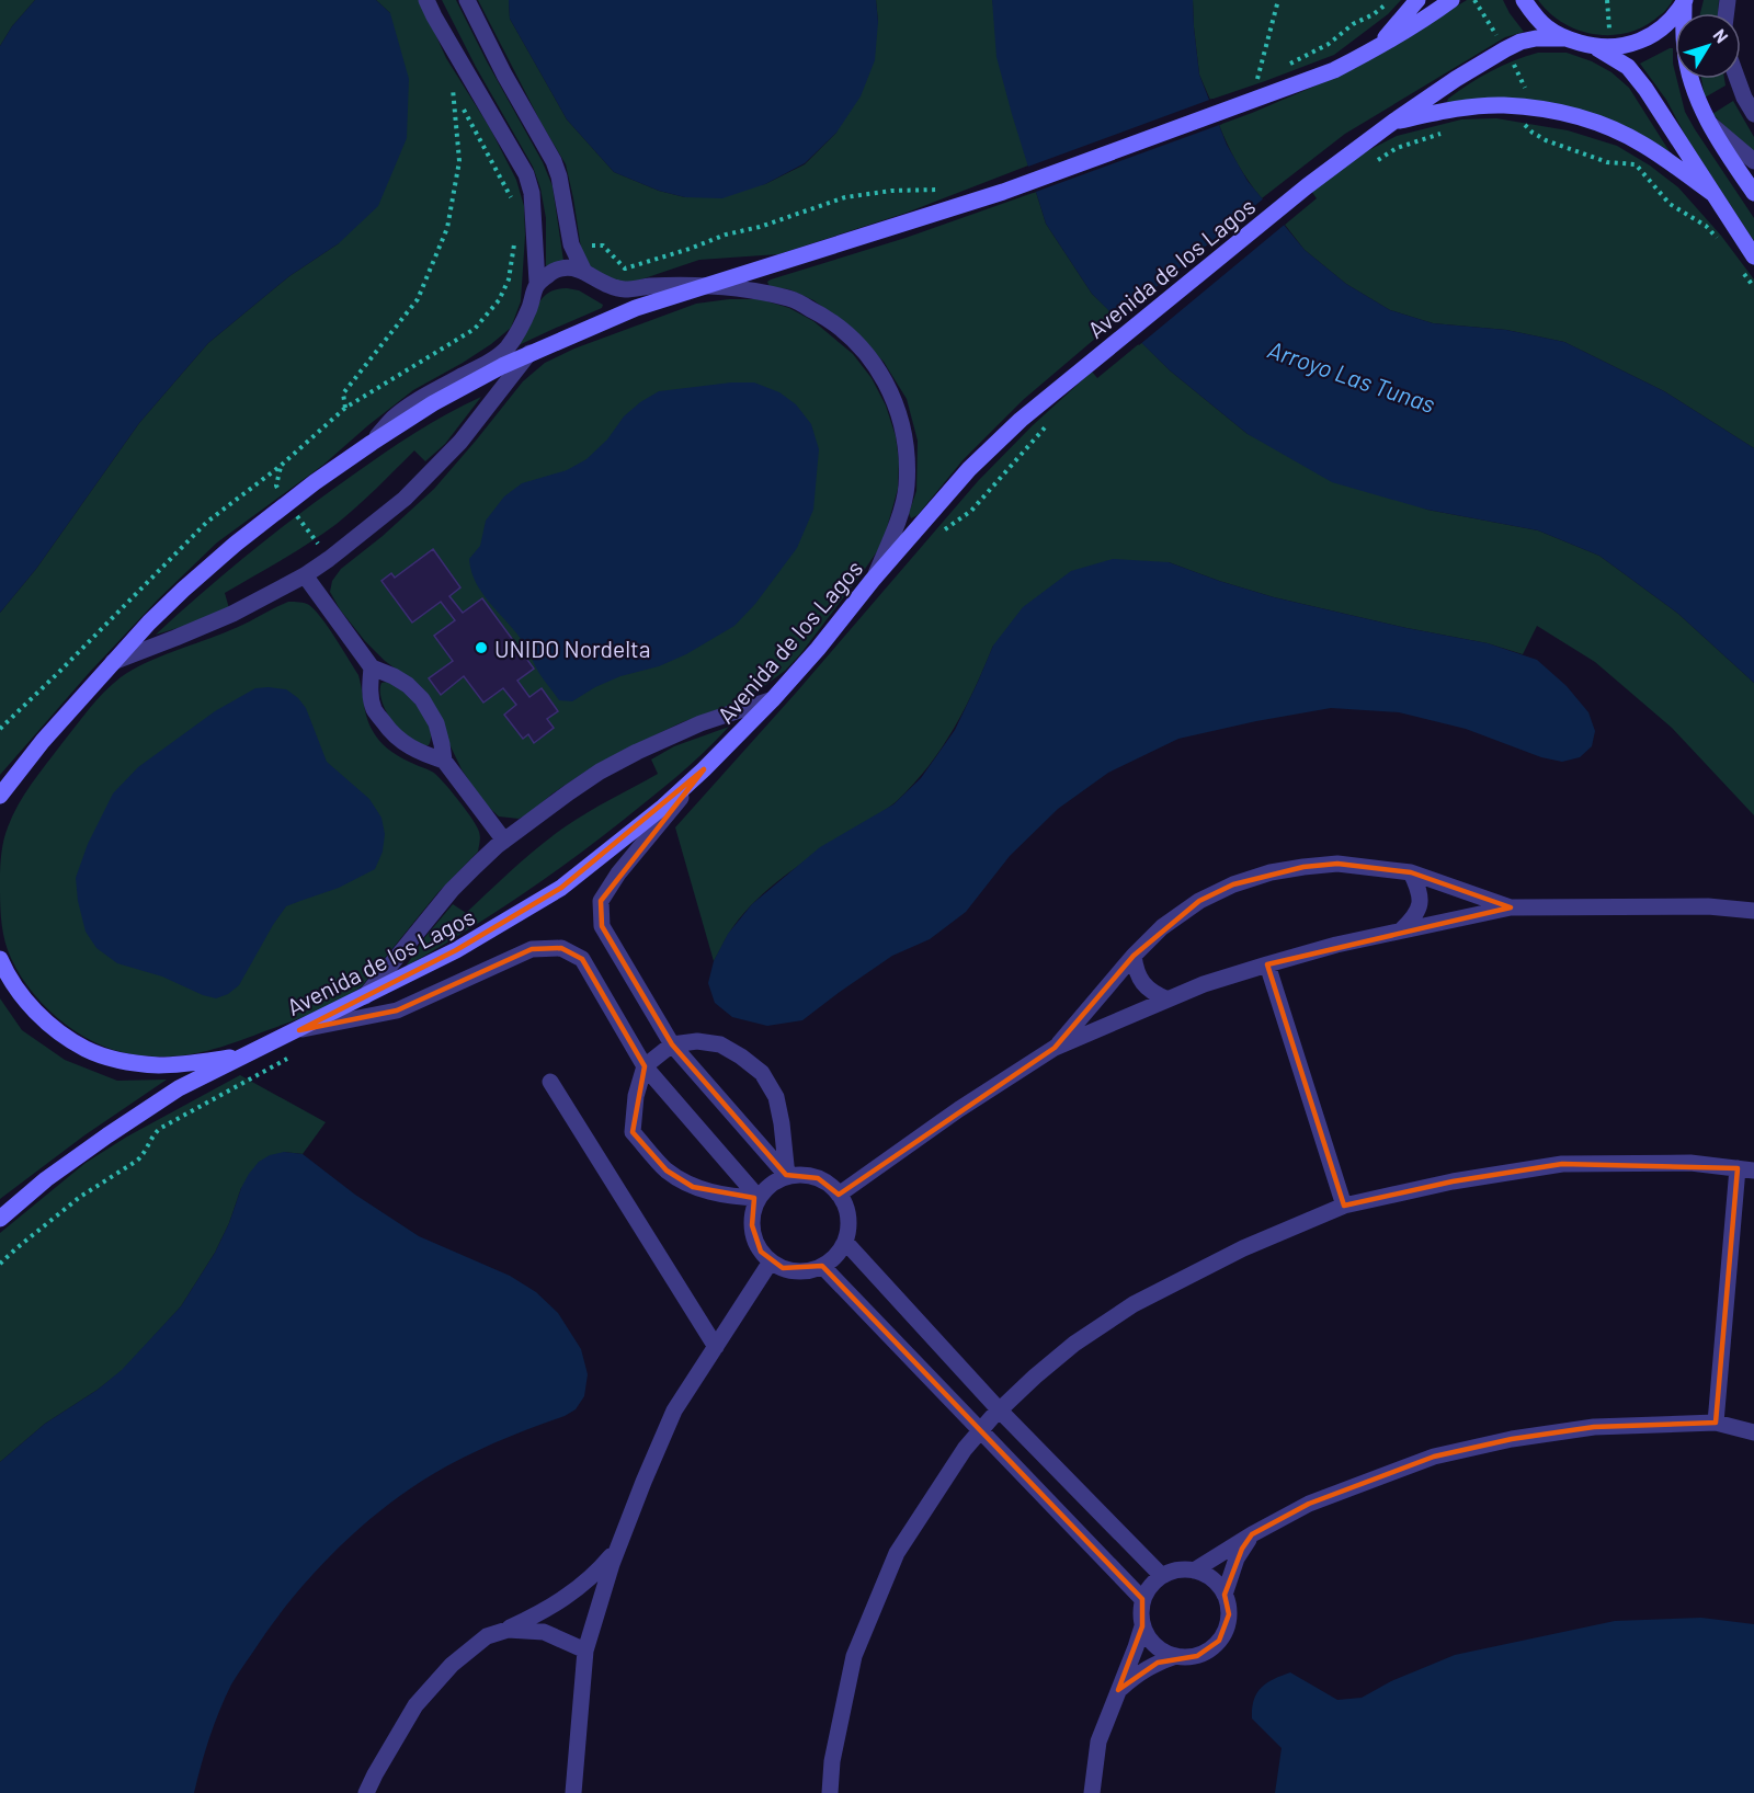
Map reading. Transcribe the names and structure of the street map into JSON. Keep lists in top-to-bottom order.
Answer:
{
  "streets": {
    "street": ["Avenida de los Lagos"]
  },
  "water": ["Arroyo Las Tunas"],
  "places": ["UNIDO Nordelta"],
  "north": "top right"
}
